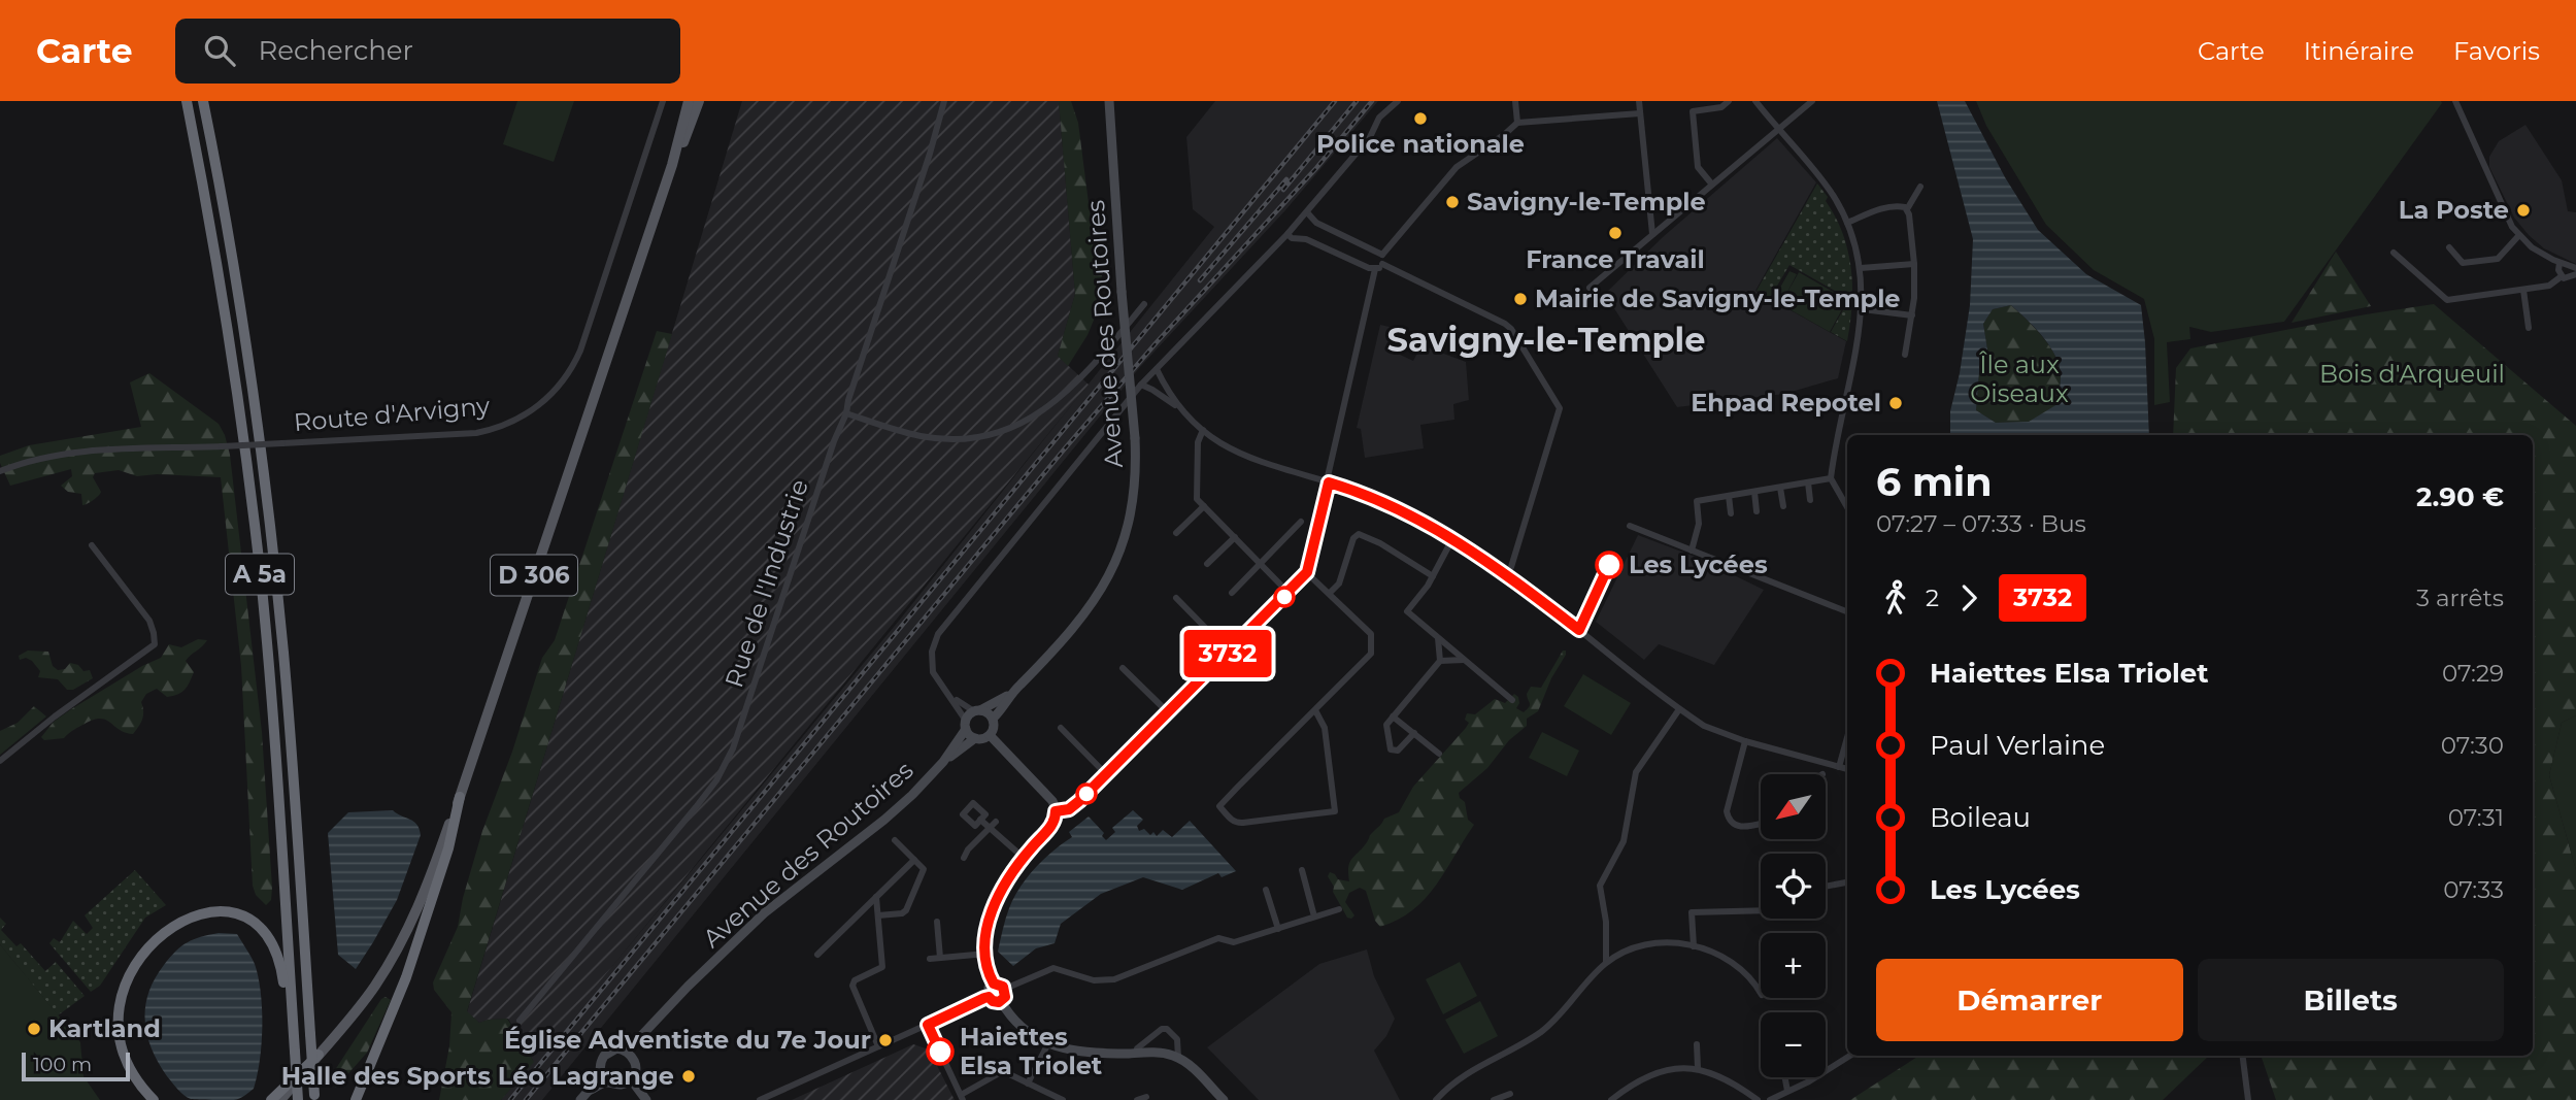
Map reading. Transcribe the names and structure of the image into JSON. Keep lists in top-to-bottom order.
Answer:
{
  "streets": {
    "highway": ["A 5a"],
    "main road": ["D 306"],
    "street": ["Avenue des Routoires", "Route d'Arvigny", "Rue de l'Industrie"]
  },
  "districts": ["Savigny-le-Temple"],
  "parks": ["Île aux Oiseaux", "Bois d'Arqueuil"],
  "places": [
    "Police nationale",
    "Savigny-le-Temple",
    "La Poste",
    "France Travail",
    "Mairie de Savigny-le-Temple",
    "Ehpad Repotel",
    "Les Lycées",
    "Kartland",
    "Église Adventiste du 7e Jour",
    "Haiettes Elsa Triolet",
    "Halle des Sports Léo Lagrange"
  ],
  "lines": ["bus line 3732"],
  "scale_bar": "100 m",
  "north": "bottom left",
  "page": {
    "header": "Carte",
    "search": "Rechercher",
    "nav": ["Carte", "Itinéraire", "Favoris"],
    "on_map": "3732",
    "heading": ["6 min", "07:27 – 07:33 · Bus", "2.90 €"],
    "legs": ["2", "3732", "3 arrêts"],
    "list": [
      {
        "name": "Haiettes Elsa Triolet",
        "value": "07:29"
      },
      {
        "name": "Paul Verlaine",
        "value": "07:30"
      },
      {
        "name": "Boileau",
        "value": "07:31"
      },
      {
        "name": "Les Lycées",
        "value": "07:33"
      }
    ],
    "map_buttons": ["+", "−"],
    "buttons": ["Démarrer", "Billets"],
    "scale": "100 m"
  }
}
